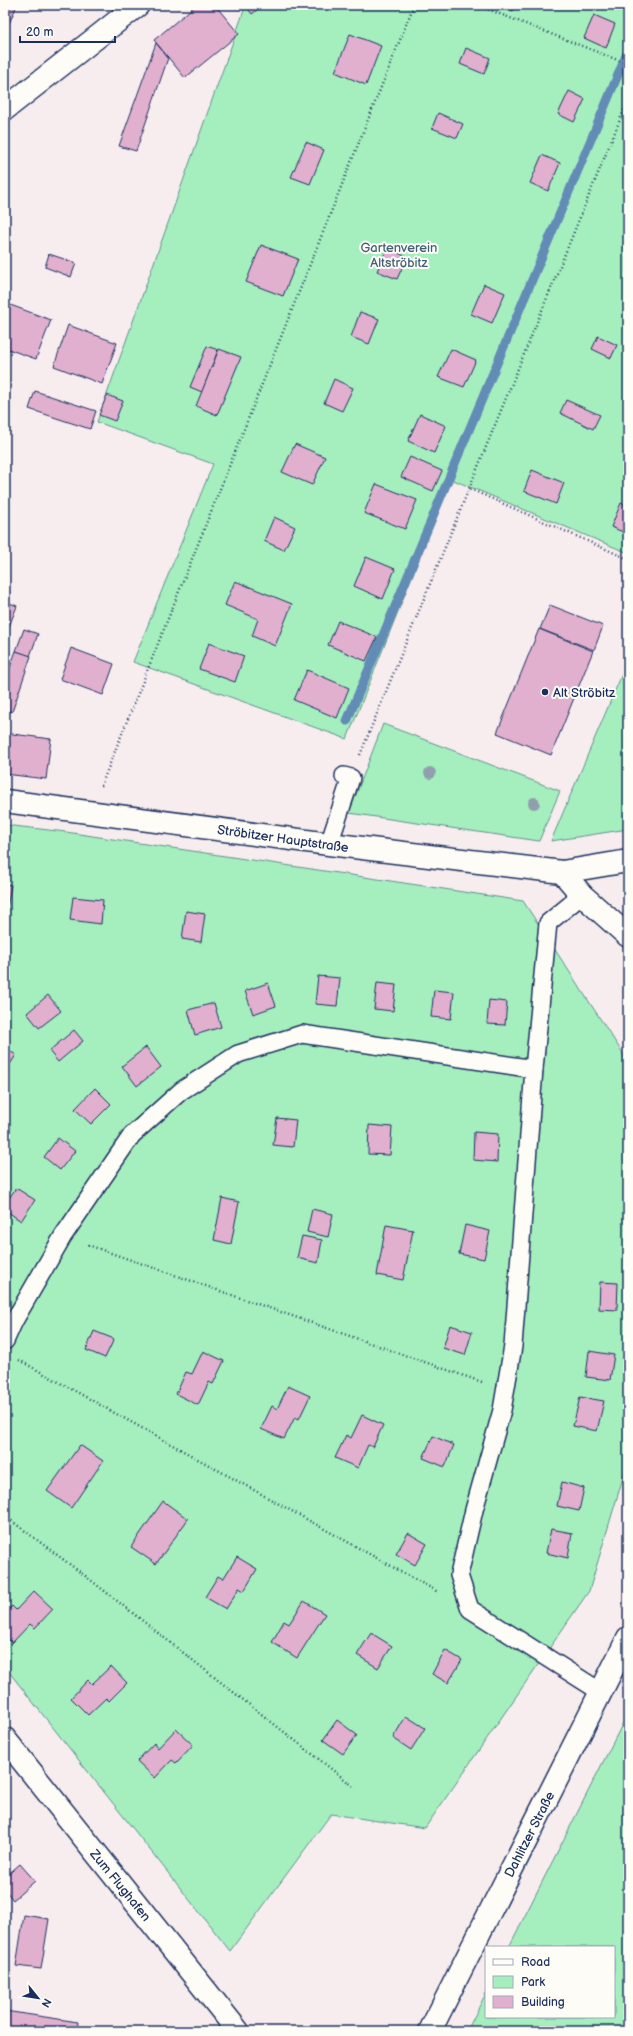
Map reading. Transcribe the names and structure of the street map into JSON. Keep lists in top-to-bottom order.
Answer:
{
  "streets": {
    "street": ["Ströbitzer Hauptstraße", "Dahlitzer Straße", "Zum Flughafen"]
  },
  "parks": ["Gartenverein Altströbitz"],
  "places": ["Alt Ströbitz"],
  "legend": ["Road", "Park", "Building"],
  "scale_bar": "20 m",
  "north": "bottom right"
}
